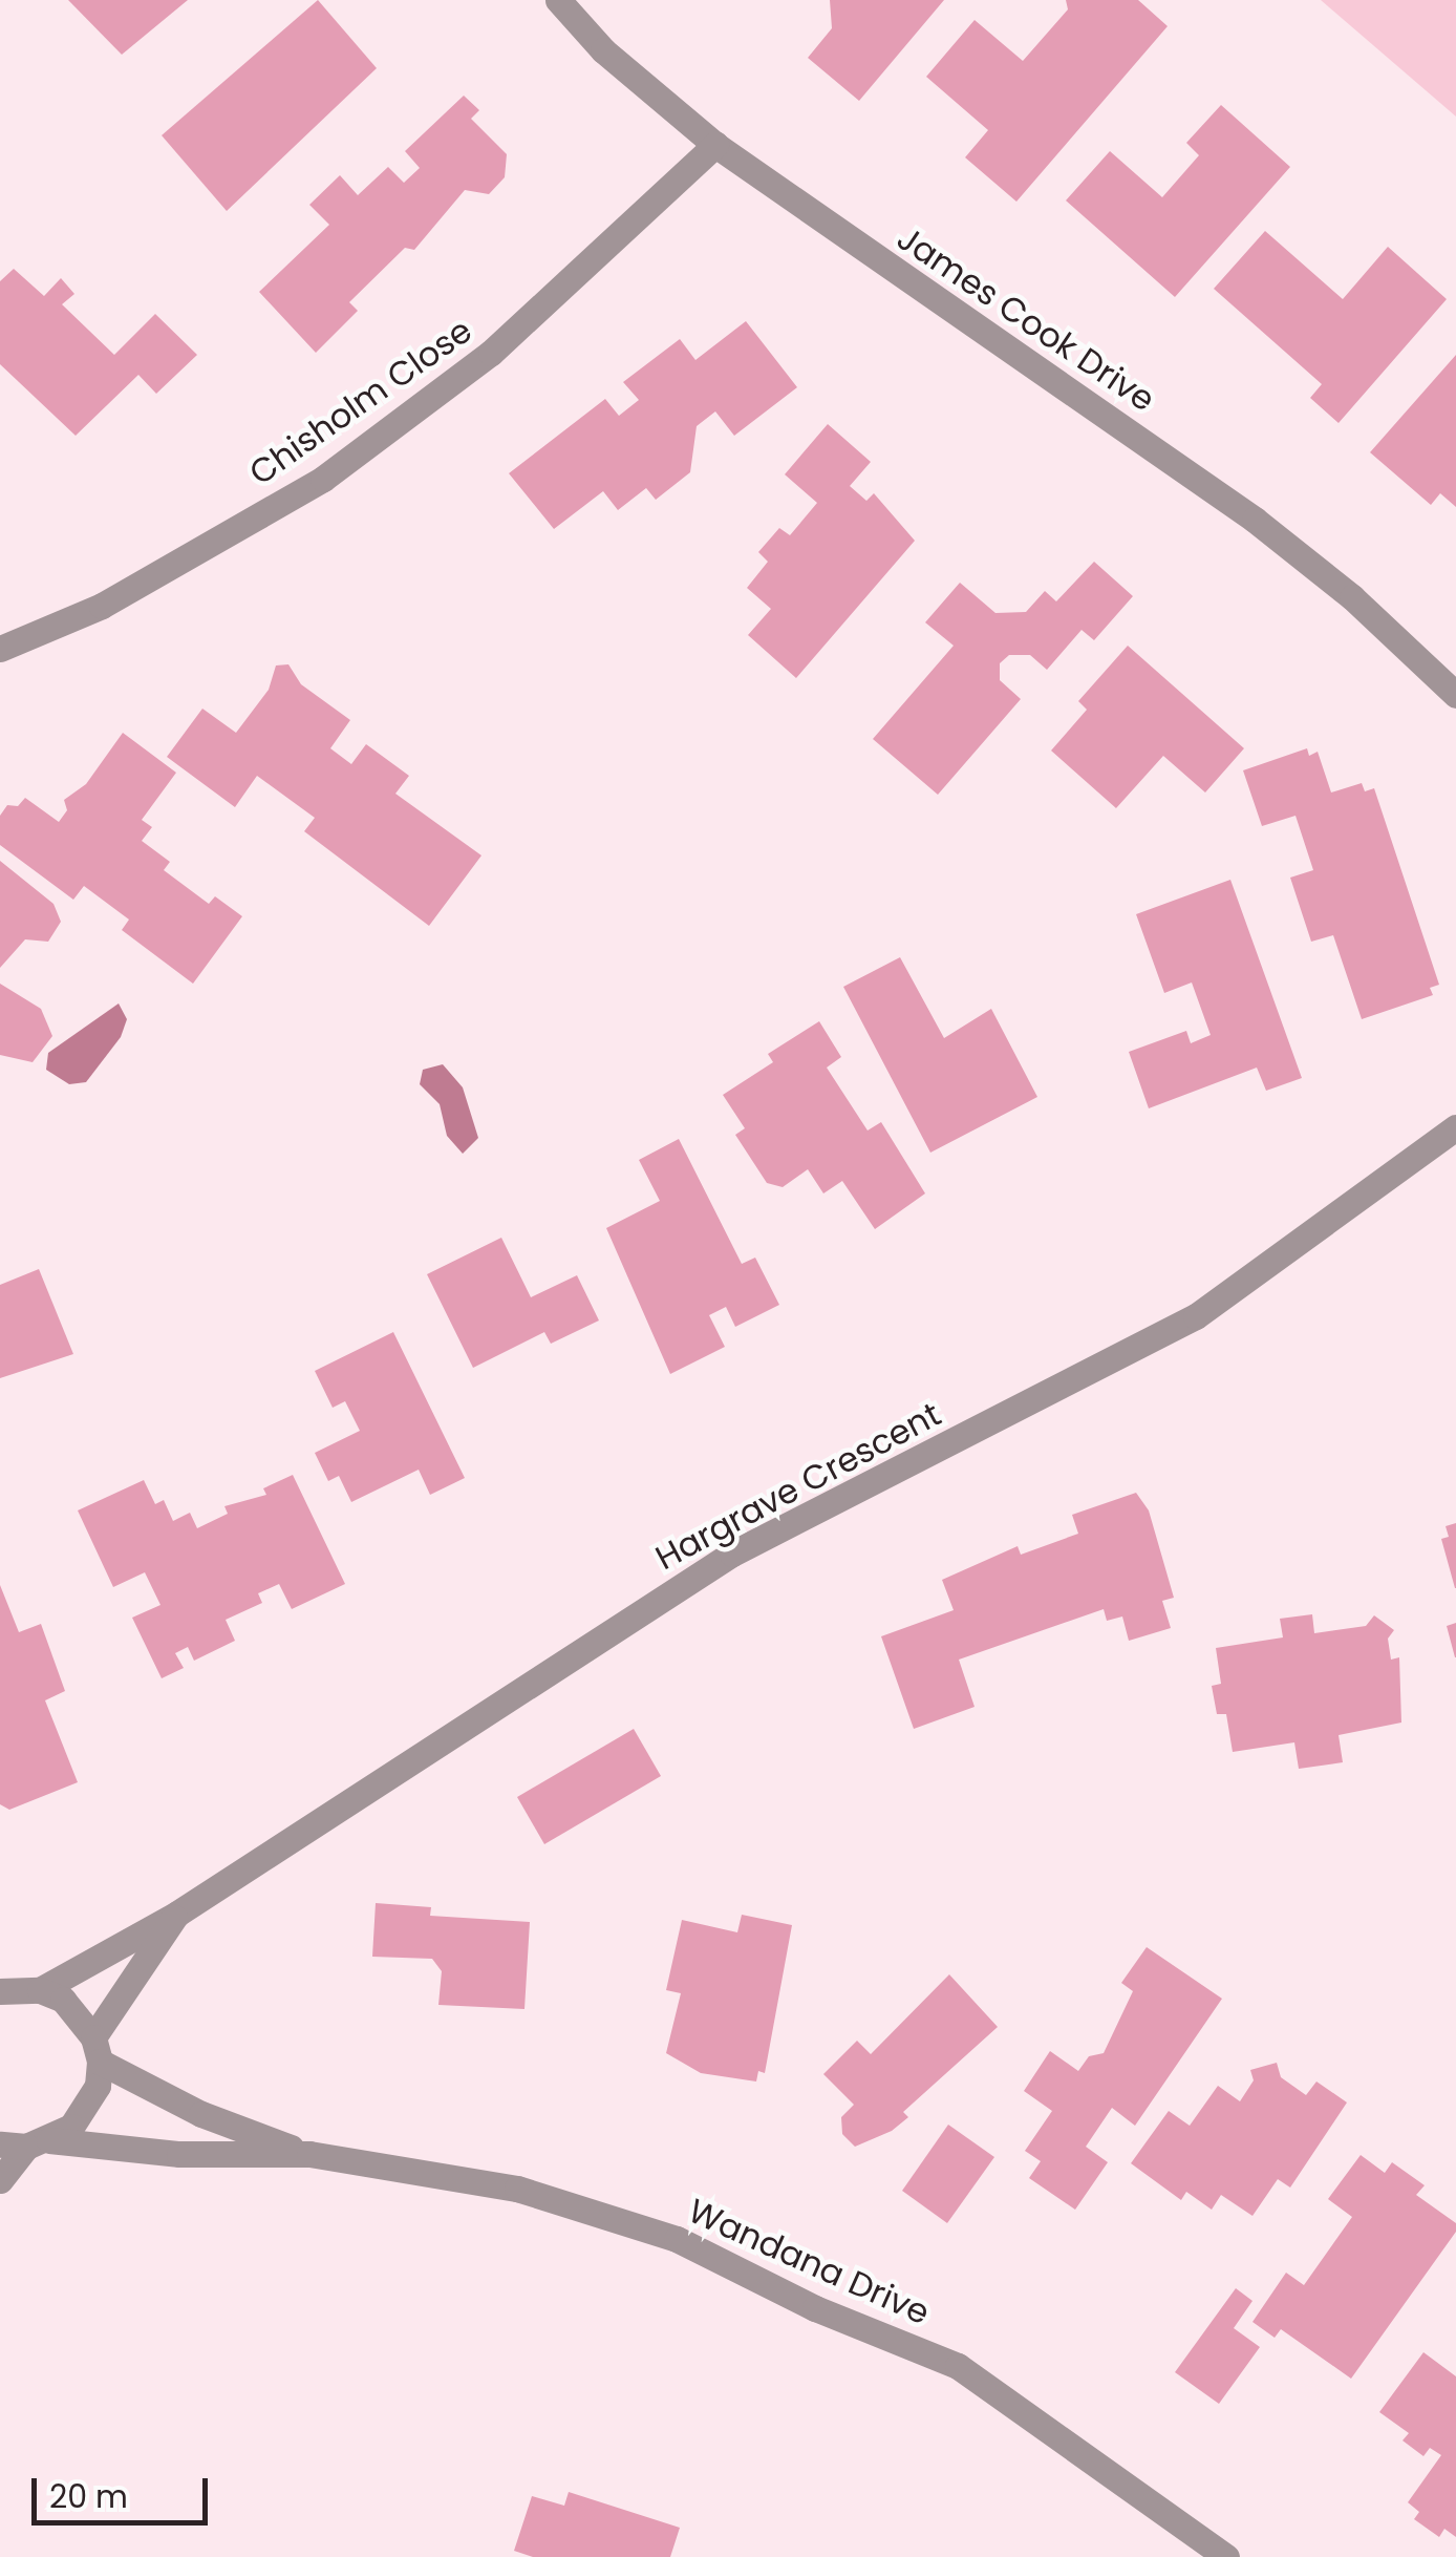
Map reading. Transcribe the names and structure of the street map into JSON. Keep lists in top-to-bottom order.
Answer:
{
  "streets": {
    "street": [
      "James Cook Drive",
      "Chisholm Close",
      "Hargrave Crescent",
      "Wandana Drive"
    ]
  },
  "crossings": [
    ["James Cook Drive", "Chisholm Close"],
    ["Hargrave Crescent", "Wandana Drive"]
  ],
  "scale_bar": "20 m"
}
